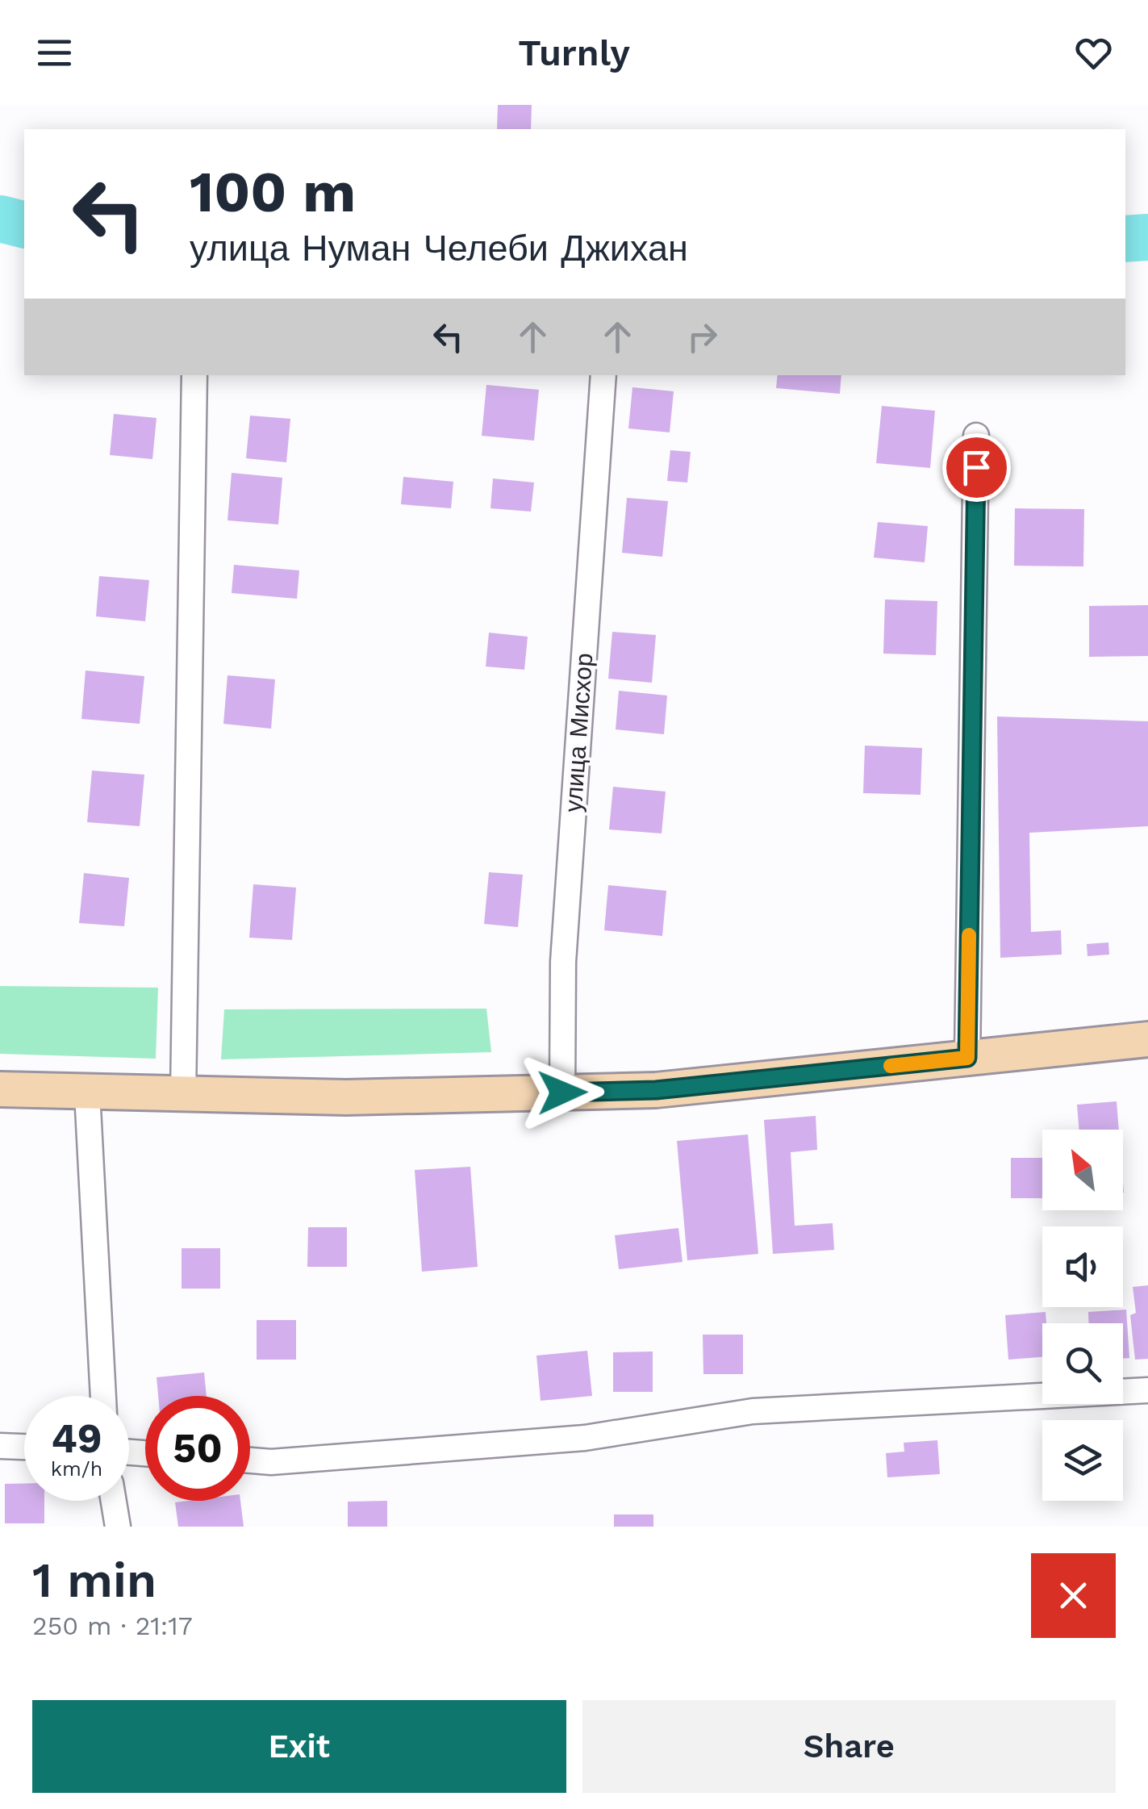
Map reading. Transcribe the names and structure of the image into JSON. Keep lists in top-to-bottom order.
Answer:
{
  "streets": {
    "street": ["улица Мисхор"]
  },
  "north": "top left",
  "page": {
    "header": "Turnly",
    "turn": ["100 m", "улица Нуман Челеби Джихан"],
    "speed": "49 km/h",
    "limit": "50",
    "heading": ["1 min", "250 m · 21:17"],
    "buttons": ["Exit", "Share"]
  }
}
